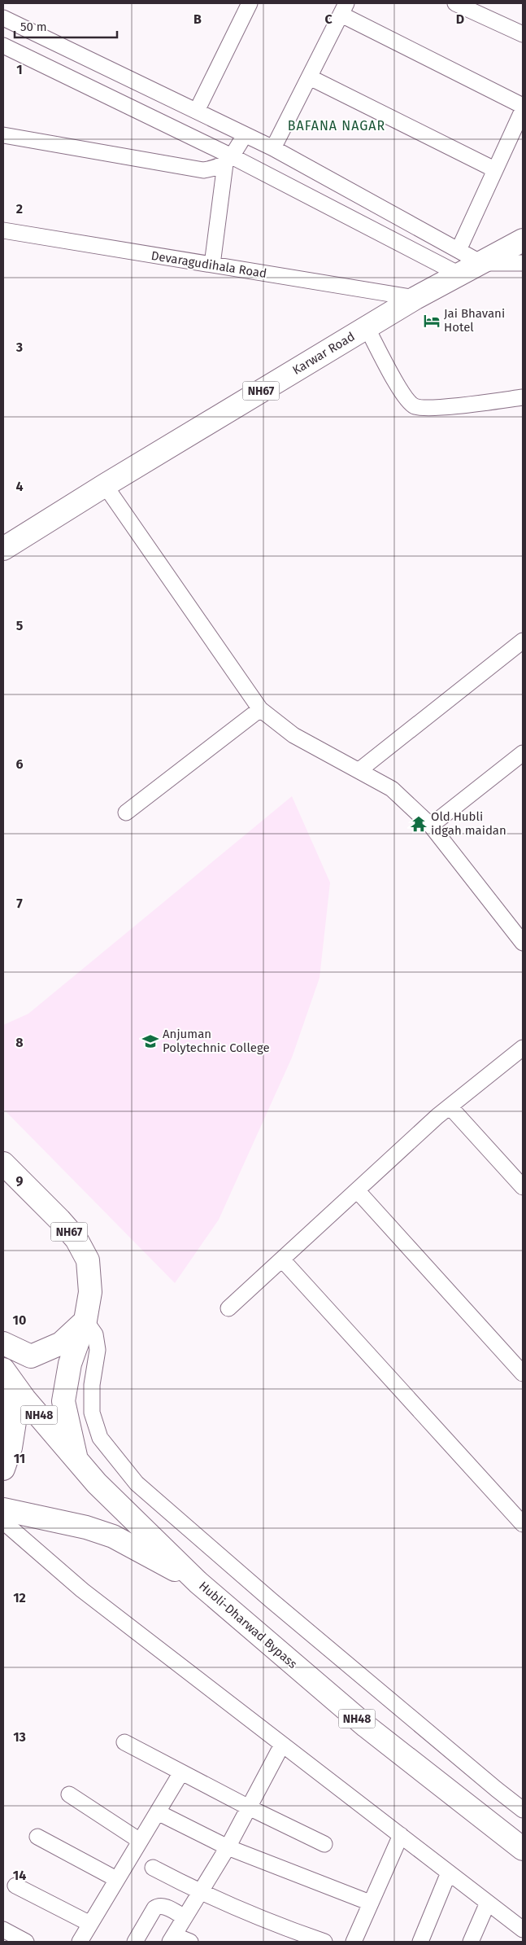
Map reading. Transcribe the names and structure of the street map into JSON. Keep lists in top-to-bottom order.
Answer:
{
  "streets": {
    "highway": [
      "Karwar Road",
      "NH67",
      "NH48",
      "Hubli-Dharwad Bypass"
    ],
    "street": ["Devaragudihala Road"]
  },
  "crossings": [
    ["Devaragudihala Road", "Karwar Road"]
  ],
  "districts": ["BAFANA NAGAR"],
  "places": {
    "hotel": ["Jai Bhavani Hotel"],
    "temple": ["Old Hubli idgah maidan"],
    "school or university": ["Anjuman Polytechnic College"]
  },
  "scale_bar": "50 m",
  "grid": {
    "columns": ["B", "C", "D"],
    "rows": [
      "1",
      "2",
      "3",
      "4",
      "5",
      "6",
      "7",
      "8",
      "9",
      "10",
      "11",
      "12",
      "13",
      "14"
    ]
  }
}
